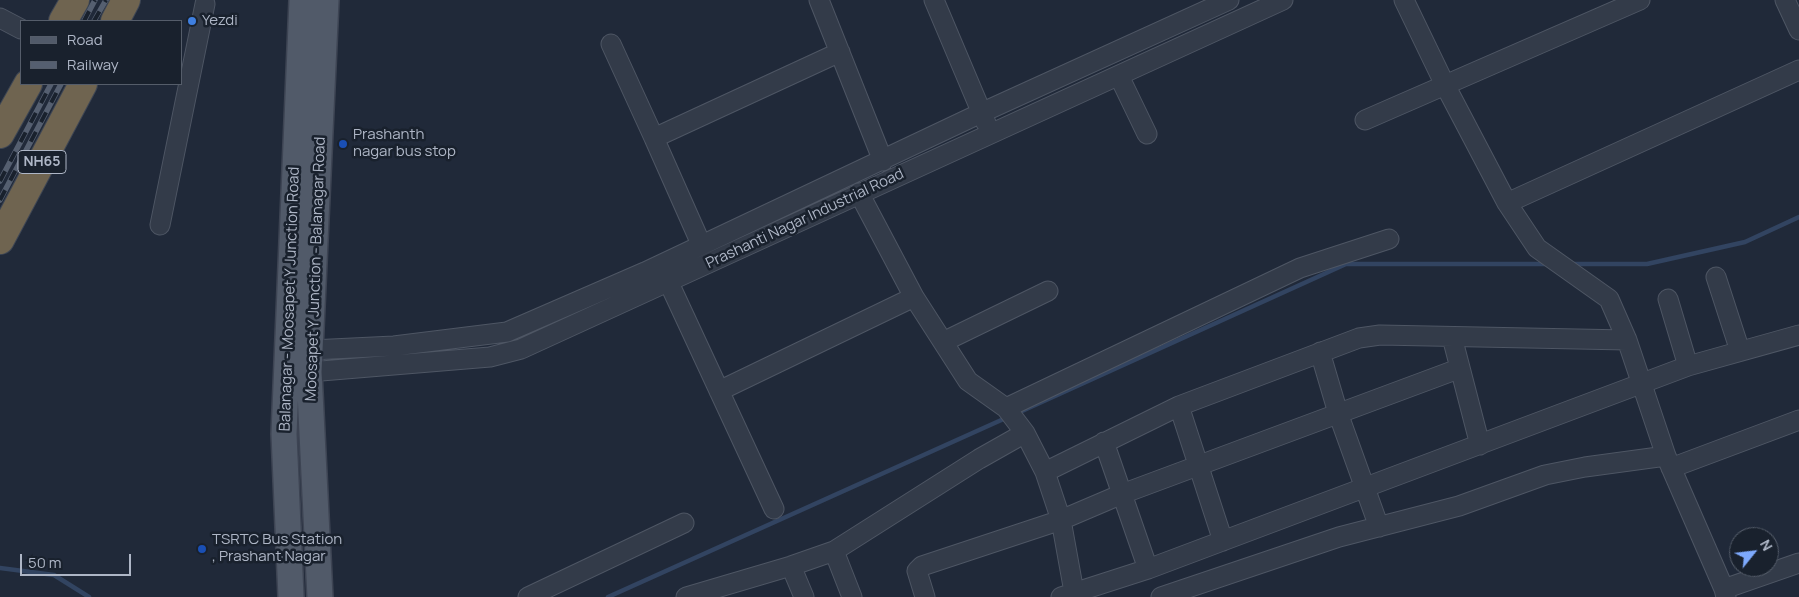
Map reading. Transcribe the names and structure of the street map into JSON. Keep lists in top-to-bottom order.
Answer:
{
  "streets": {
    "highway": ["NH65"],
    "main road": ["Moosapet Y Junction - Balanagar Road", "Balanagar - Moosapet Y Junction Road"],
    "street": ["Prashanti Nagar Industrial Road"]
  },
  "crossings": [
    ["Prashanti Nagar Industrial Road", "Moosapet Y Junction - Balanagar Road"]
  ],
  "places": ["Yezdi", "Prashanth nagar bus stop", "TSRTC Bus Station , Prashant Nagar"],
  "legend": ["Road", "Railway"],
  "scale_bar": "50 m",
  "north": "top right"
}
